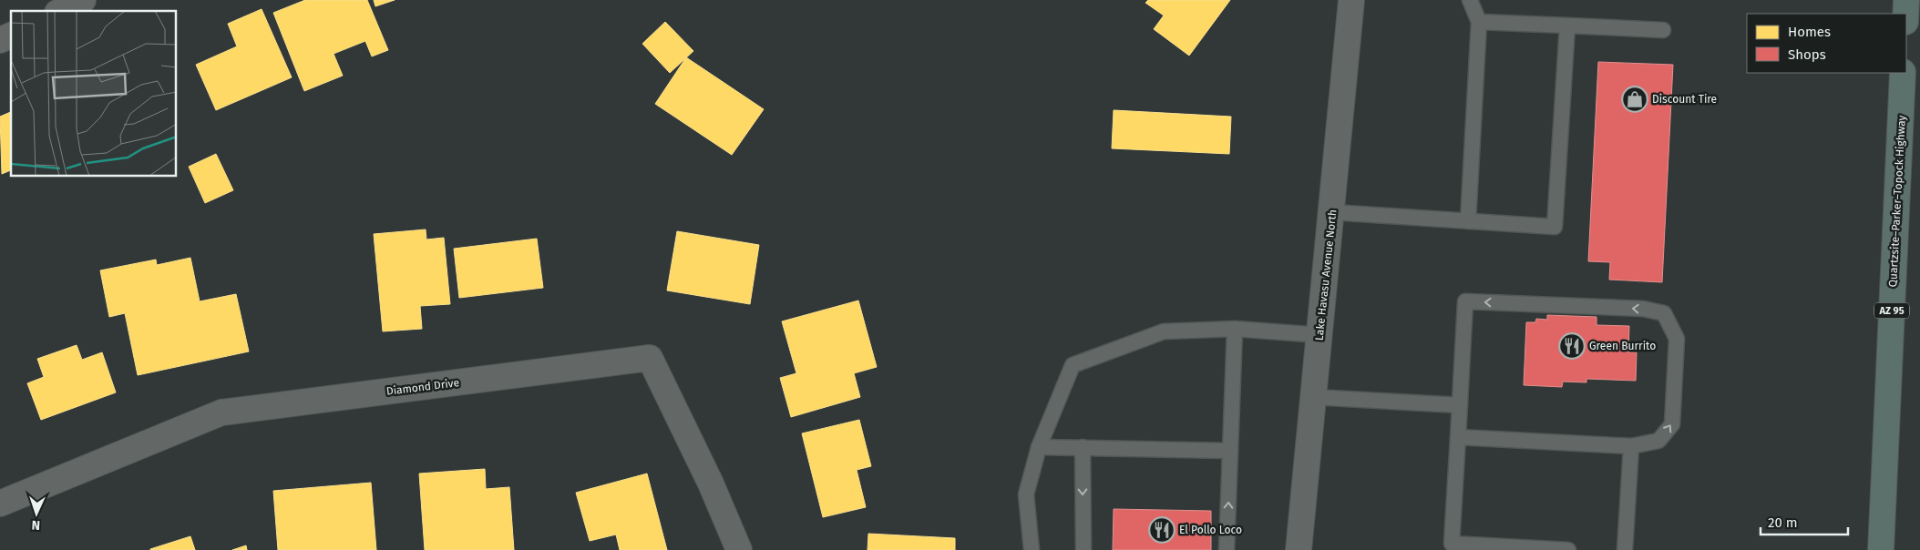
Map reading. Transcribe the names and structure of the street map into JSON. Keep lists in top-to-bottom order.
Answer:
{
  "streets": {
    "highway": ["Quartzsite–Parker–Topock Highway", "AZ 95"],
    "street": ["Lake Havasu Avenue North", "Diamond Drive"]
  },
  "places": {
    "shop": ["Discount Tire"],
    "restaurant": ["Green Burrito", "El Pollo Loco"]
  },
  "legend": ["Homes", "Shops"],
  "scale_bar": "20 m",
  "north": "bottom"
}
